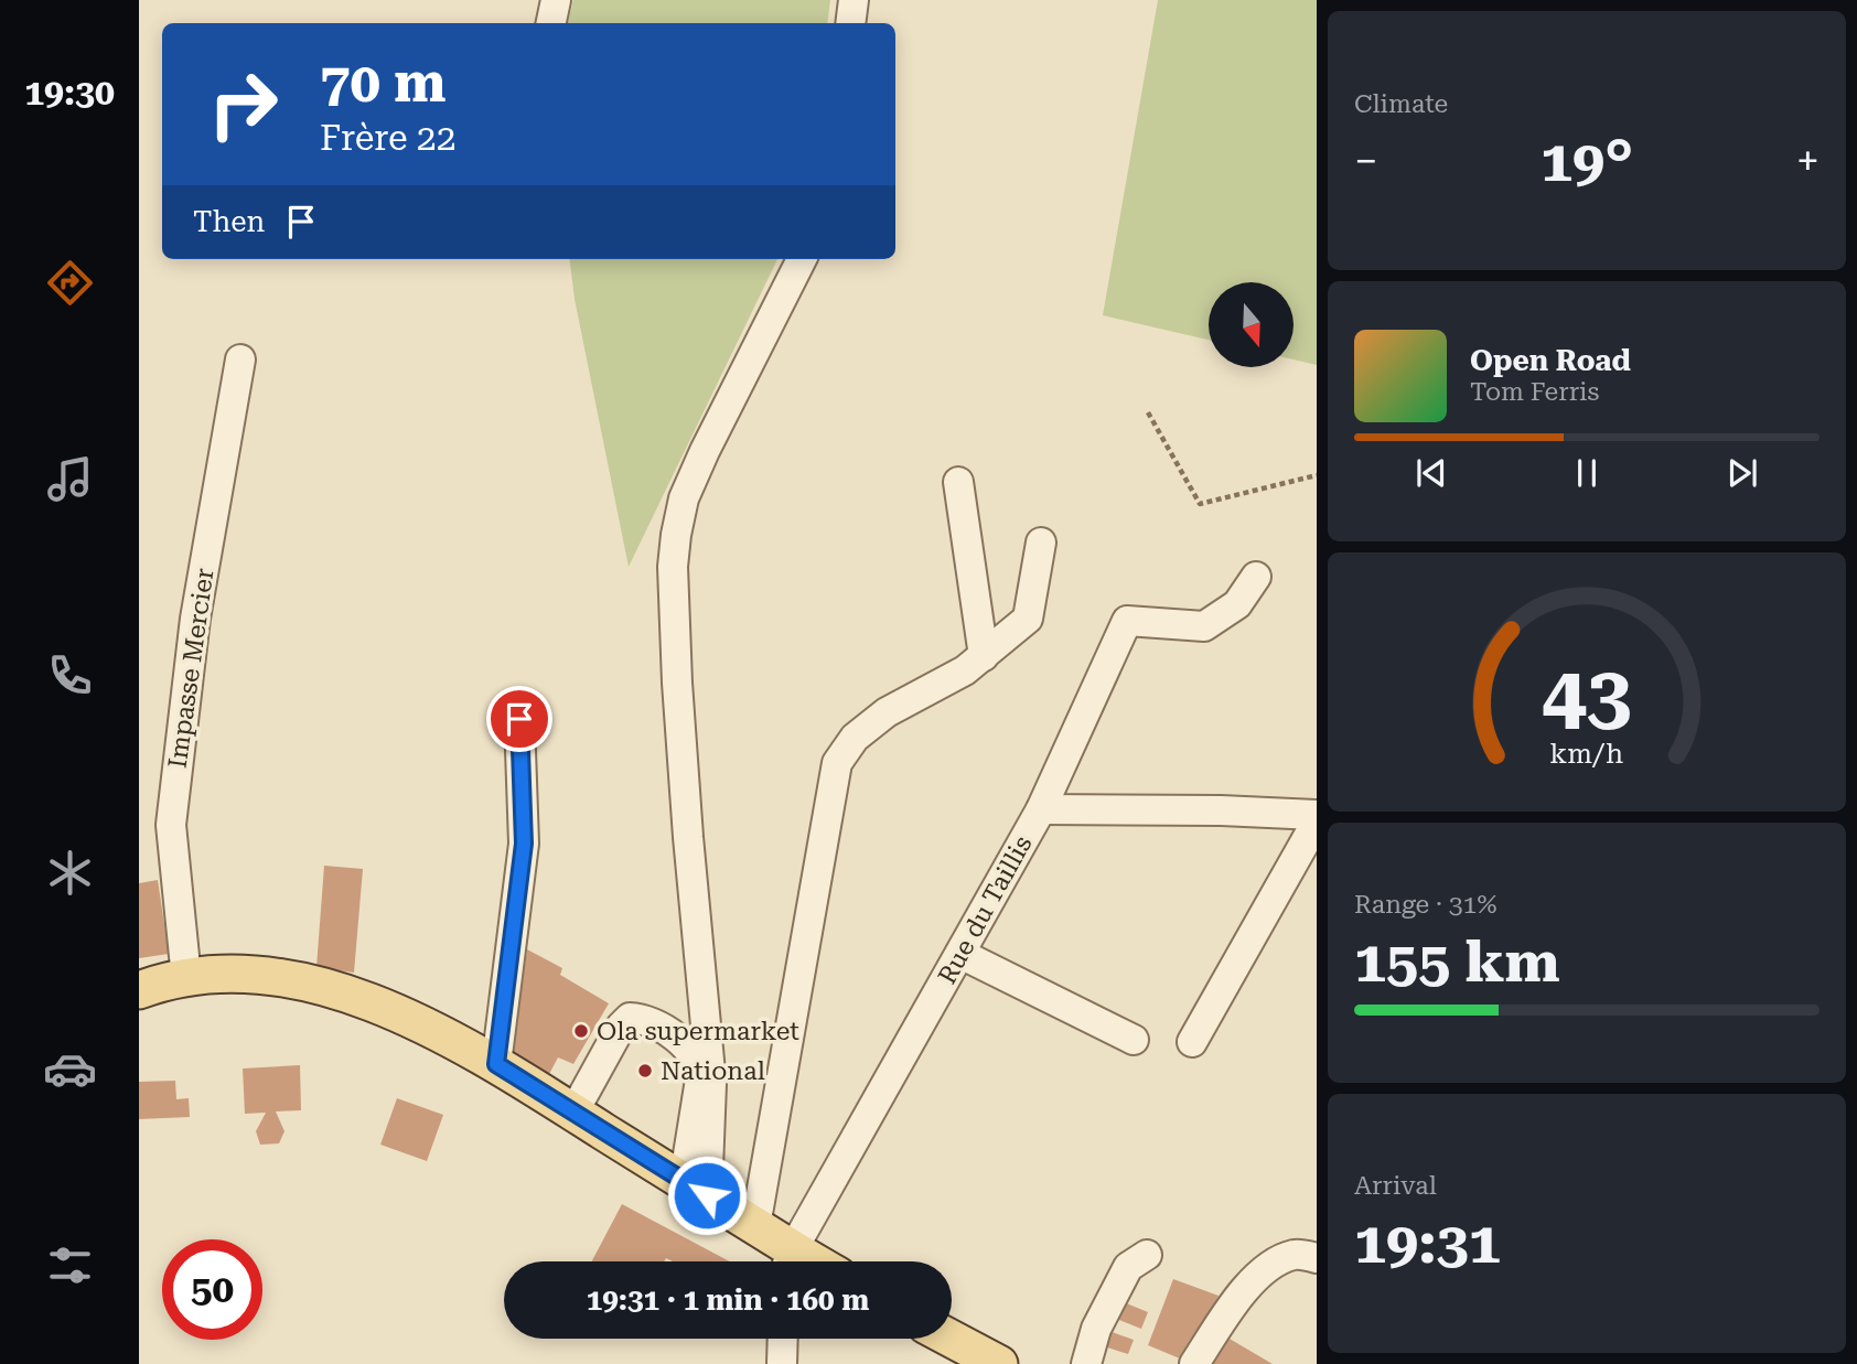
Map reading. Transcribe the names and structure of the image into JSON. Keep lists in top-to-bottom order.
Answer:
{
  "streets": {
    "street": ["Impasse Mercier", "Rue du Taillis"]
  },
  "places": ["Ola supermarket", "National"],
  "north": "bottom",
  "page": {
    "tabs": "19:30",
    "tile": [
      "Climate",
      ["Range · 31%", "155 km"],
      ["Arrival", "19:31"]
    ],
    "turn": ["70 m", "Frère 22"],
    "heat": ["−", "19°", "+"],
    "then": "Then",
    "song": ["Open Road", "Tom Ferris"],
    "limit": "50",
    "trip": "19:31 · 1 min · 160 m",
    "gauge": ["43", "km/h"]
  }
}
